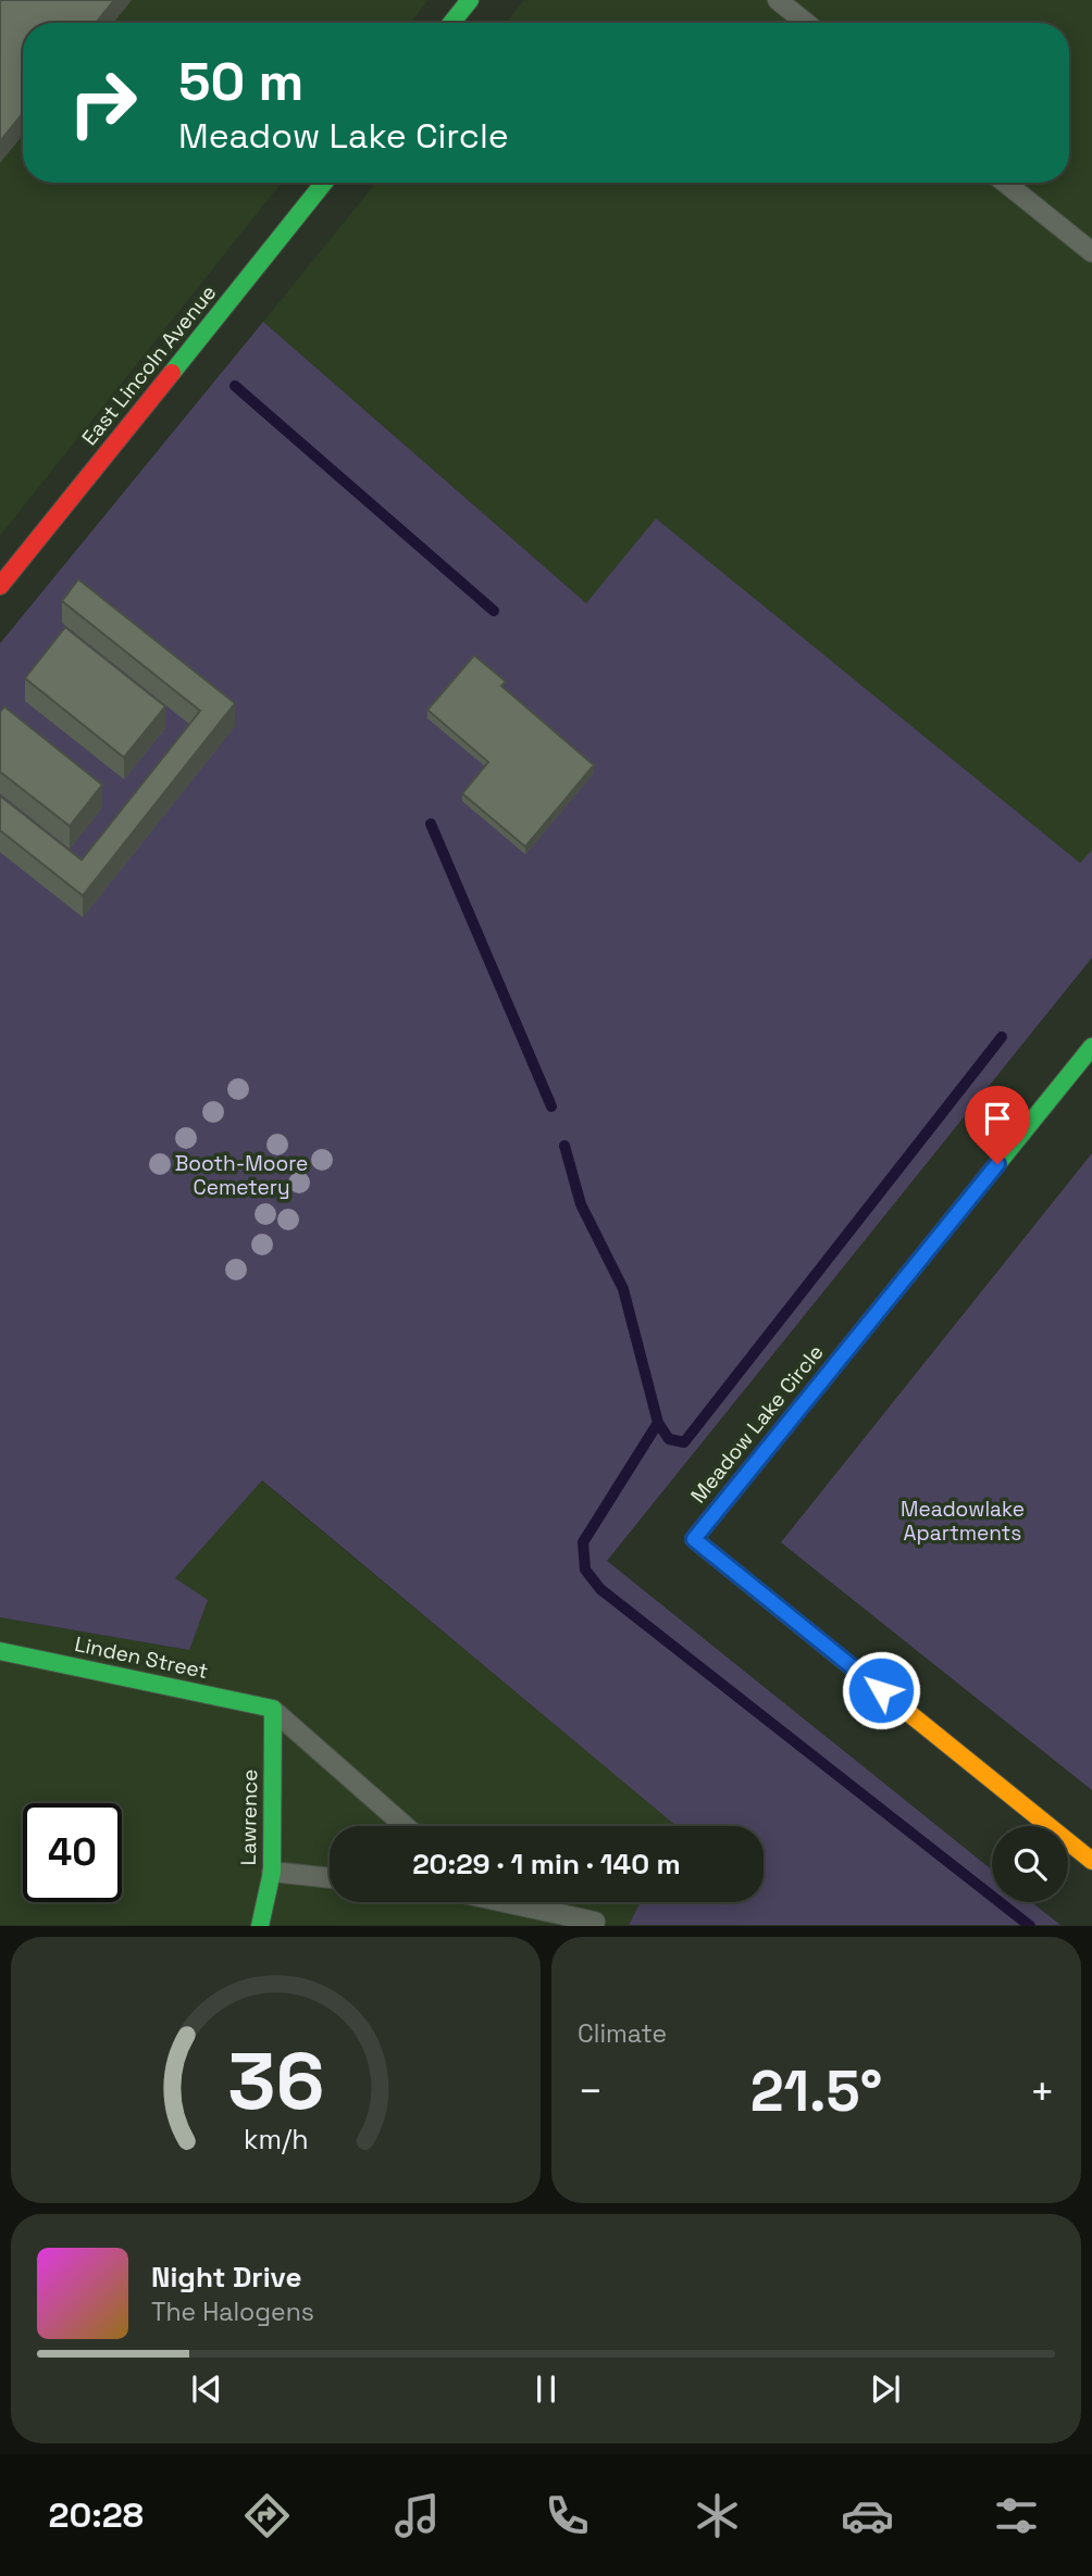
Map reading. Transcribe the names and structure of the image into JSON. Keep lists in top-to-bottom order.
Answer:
{
  "streets": {
    "street": [
      "East Lincoln Avenue",
      "Meadow Lake Circle",
      "Linden Street",
      "Lawrence"
    ]
  },
  "crossings": [
    ["Linden Street", "Lawrence"]
  ],
  "parks": ["Booth-Moore Cemetery", "Meadowlake Apartments"],
  "page": {
    "turn": ["50 m", "Meadow Lake Circle"],
    "limit": "40",
    "trip": "20:29 · 1 min · 140 m",
    "tile": "Climate",
    "heat": ["−", "21.5°", "+"],
    "song": ["Night Drive", "The Halogens"],
    "tabs": "20:28",
    "gauge": ["36", "km/h"]
  }
}
